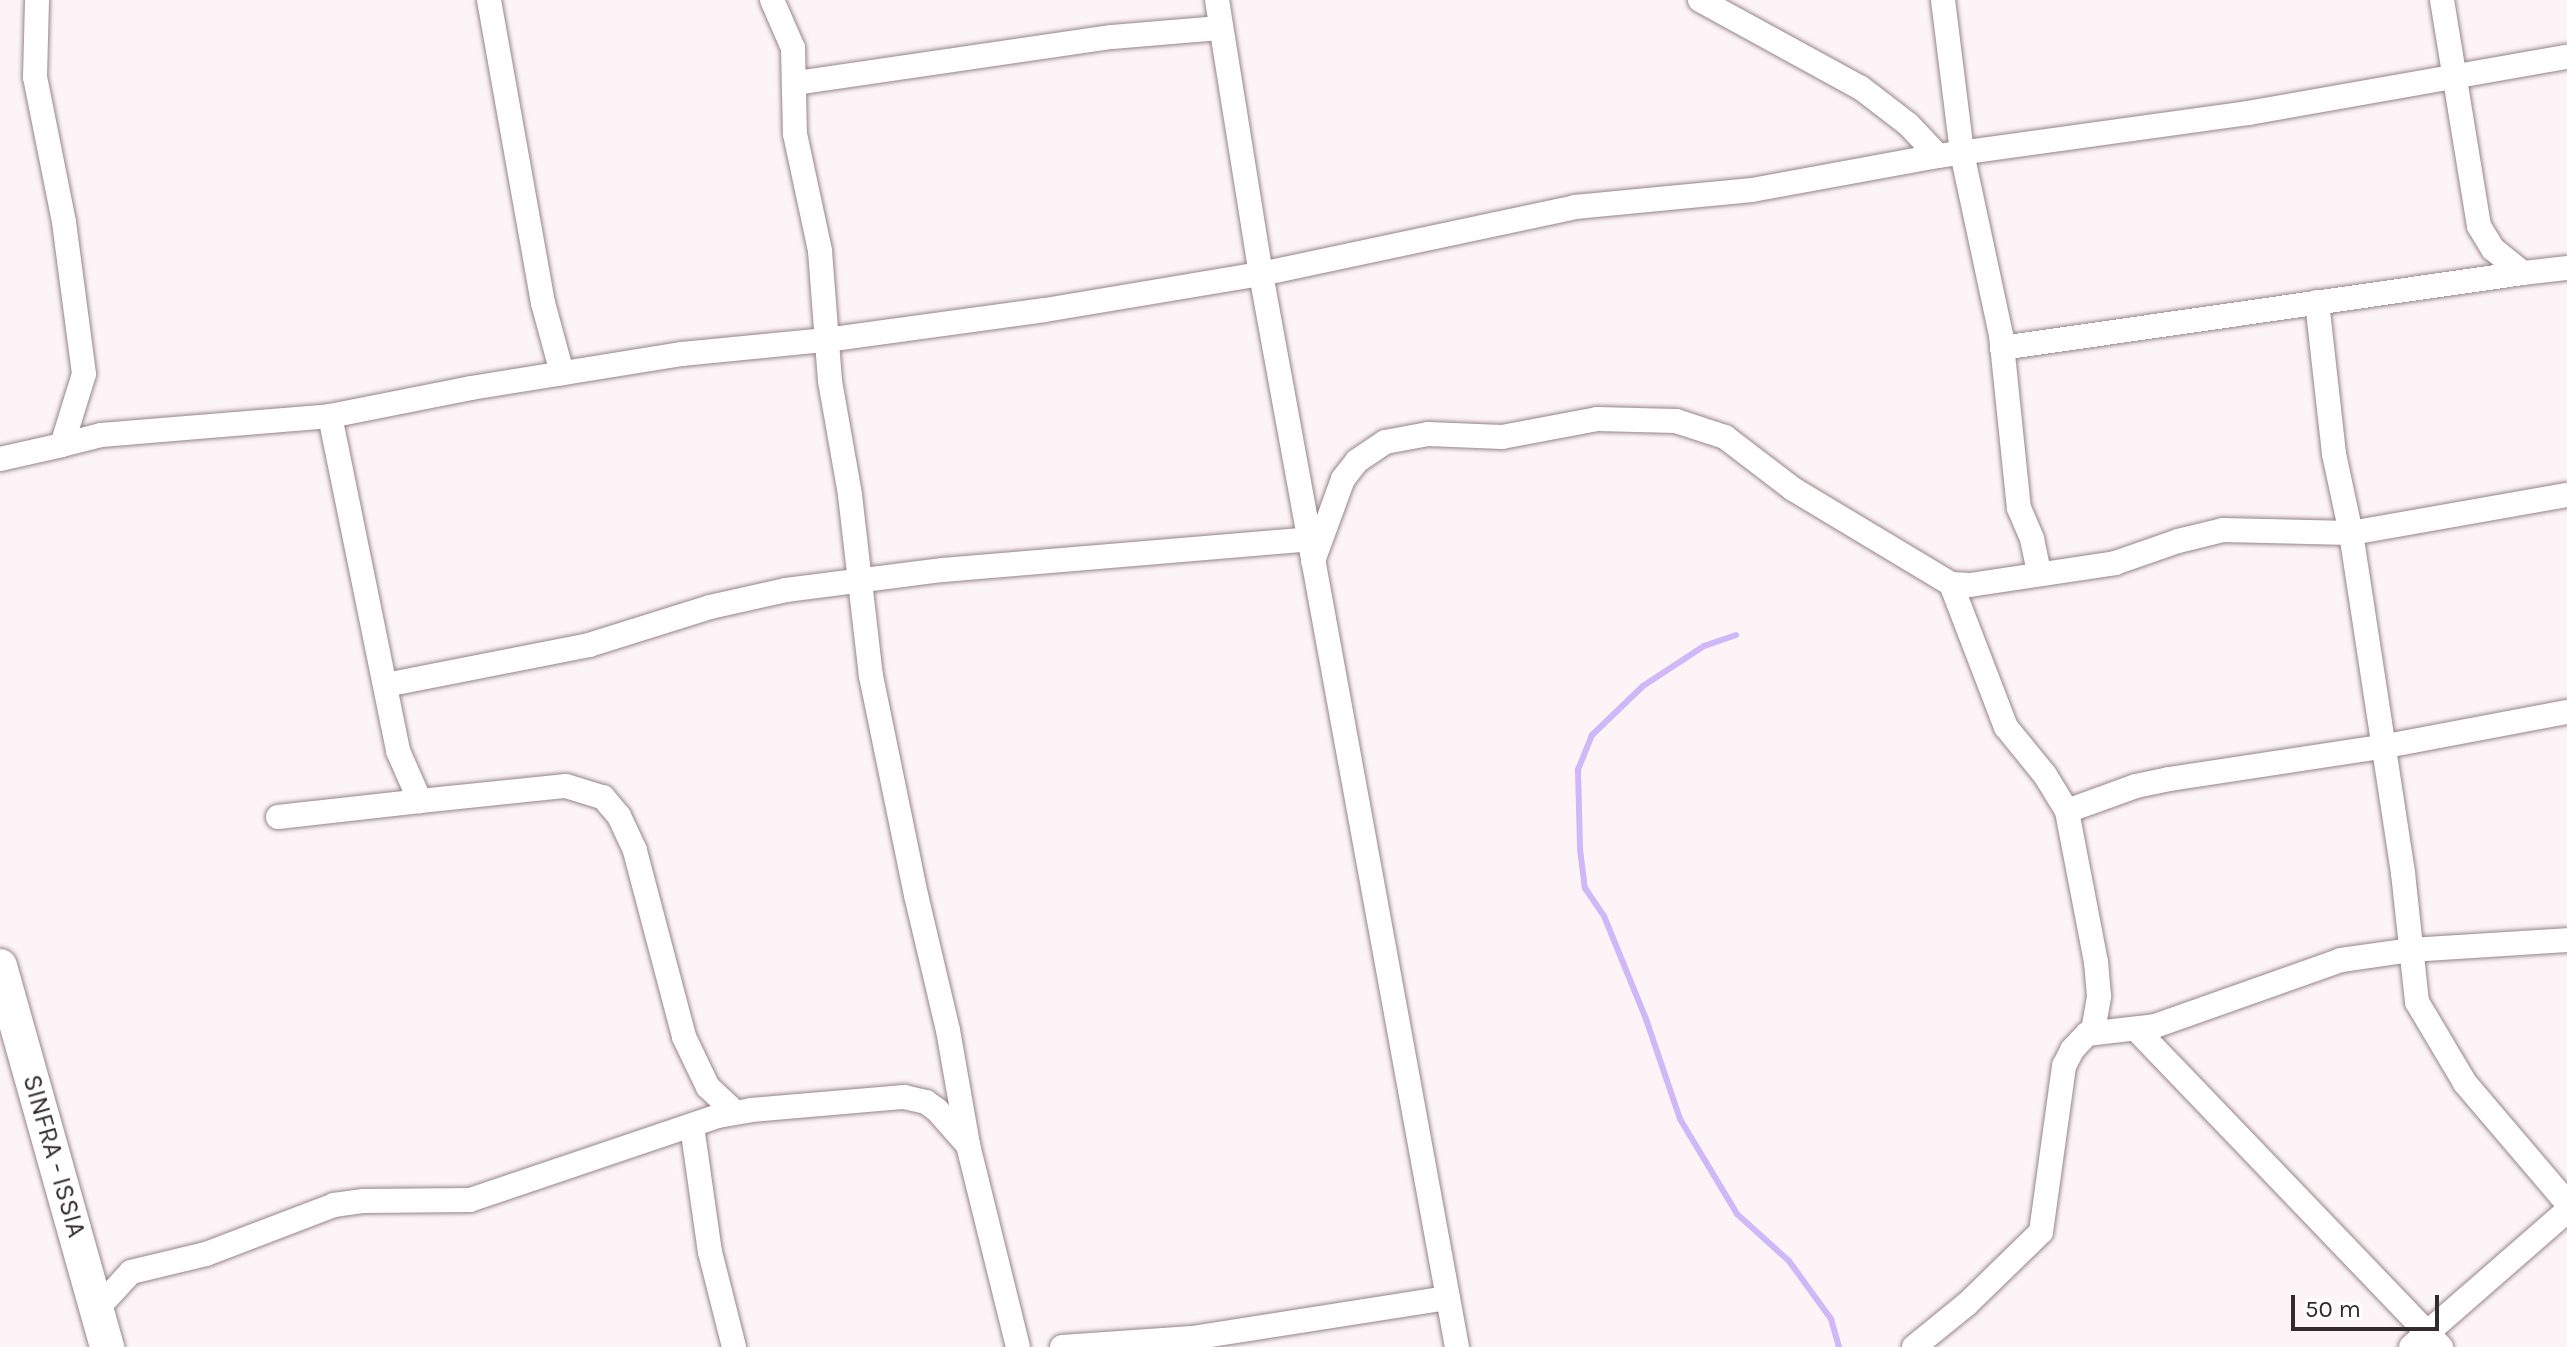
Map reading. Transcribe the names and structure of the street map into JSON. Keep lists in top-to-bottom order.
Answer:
{
  "streets": {
    "main road": ["SINFRA - ISSIA"]
  },
  "scale_bar": "50 m"
}
